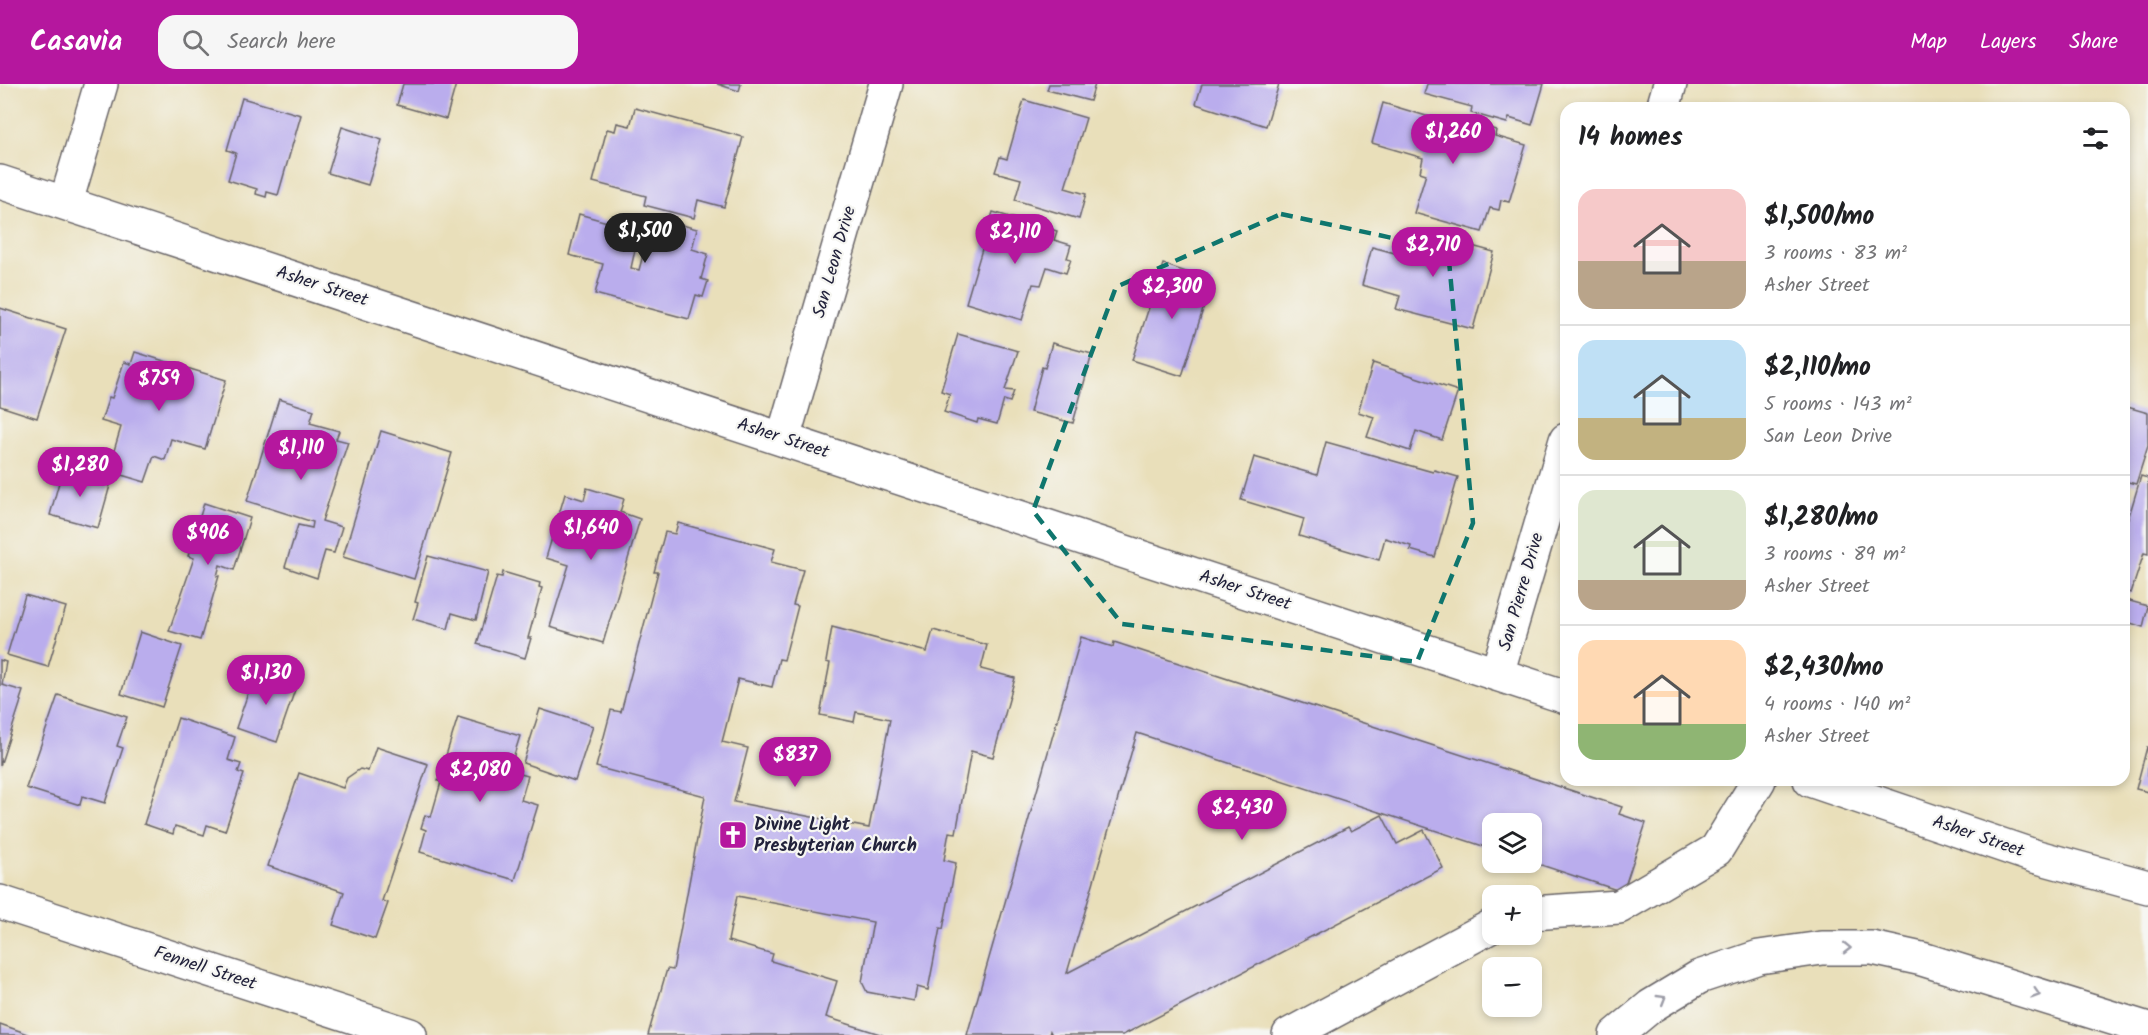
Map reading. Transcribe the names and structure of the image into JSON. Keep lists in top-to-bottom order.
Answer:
{
  "streets": {
    "main road": [
      "San Leon Drive",
      "Asher Street",
      "San Pierre Drive",
      "Fennell Street"
    ]
  },
  "crossings": [
    ["San Leon Drive", "Asher Street"],
    ["Asher Street", "San Pierre Drive"]
  ],
  "places": {
    "church": ["Divine Light Presbyterian Church"]
  },
  "page": {
    "header": "Casavia",
    "search": "Search here",
    "nav": ["Map", "Layers", "Share"],
    "heading": "14 homes",
    "price": [
      "$1,260",
      "$1,500",
      "$2,110",
      "$2,710",
      "$2,300",
      "$759",
      "$1,110",
      "$1,280",
      "$1,640",
      "$906",
      "$1,130",
      "$837",
      "$2,080",
      "$2,430"
    ],
    "list": [
      {
        "name": "$1,500/mo",
        "note": "3 rooms · 83 m² · Asher Street"
      },
      {
        "name": "$2,110/mo",
        "note": "5 rooms · 143 m² · San Leon Drive"
      },
      {
        "name": "$1,280/mo",
        "note": "3 rooms · 89 m² · Asher Street"
      },
      {
        "name": "$2,430/mo",
        "note": "4 rooms · 140 m² · Asher Street"
      }
    ],
    "map_buttons": ["+", "−"]
  }
}
